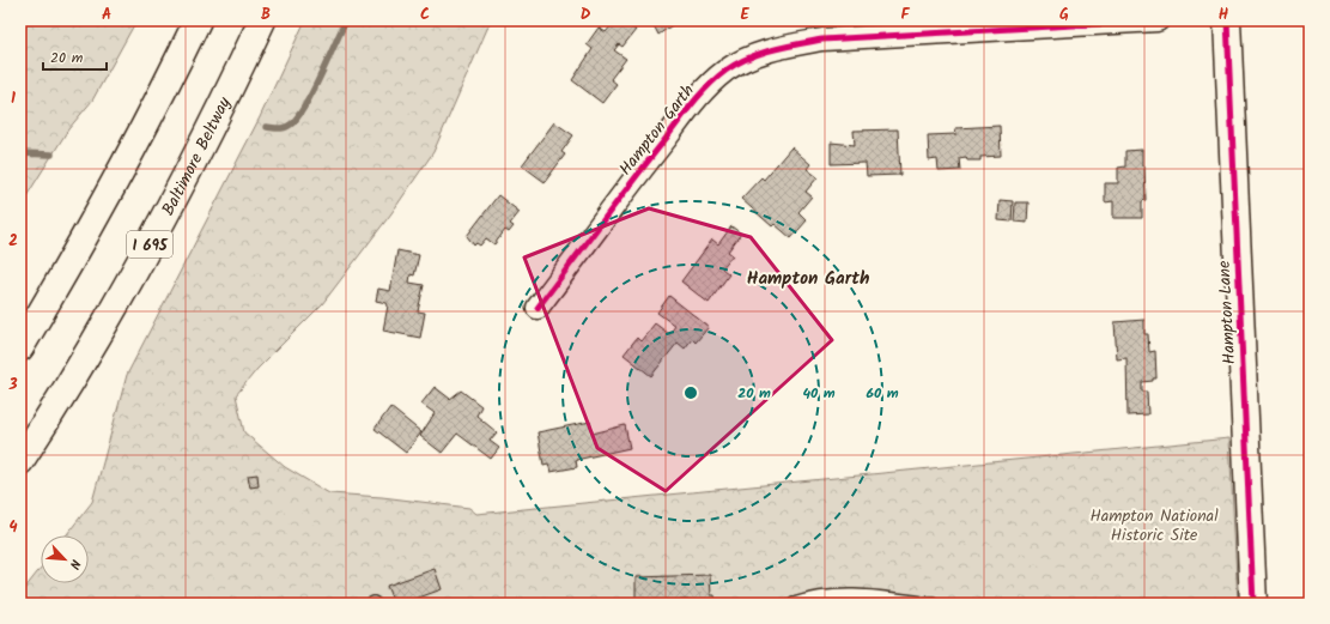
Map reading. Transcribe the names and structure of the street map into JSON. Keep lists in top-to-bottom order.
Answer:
{
  "streets": {
    "main road": ["Baltimore Beltway", "I 695", "Hampton Lane"],
    "street": ["Hampton Garth"]
  },
  "districts": ["Hampton Garth"],
  "parks": ["Hampton National Historic Site"],
  "scale_bar": "20 m",
  "north": "bottom right",
  "grid": {
    "columns": [
      "A",
      "B",
      "C",
      "D",
      "E",
      "F",
      "G",
      "H"
    ],
    "rows": [
      "1",
      "2",
      "3",
      "4"
    ]
  },
  "rings": ["20 m", "40 m", "60 m"]
}
